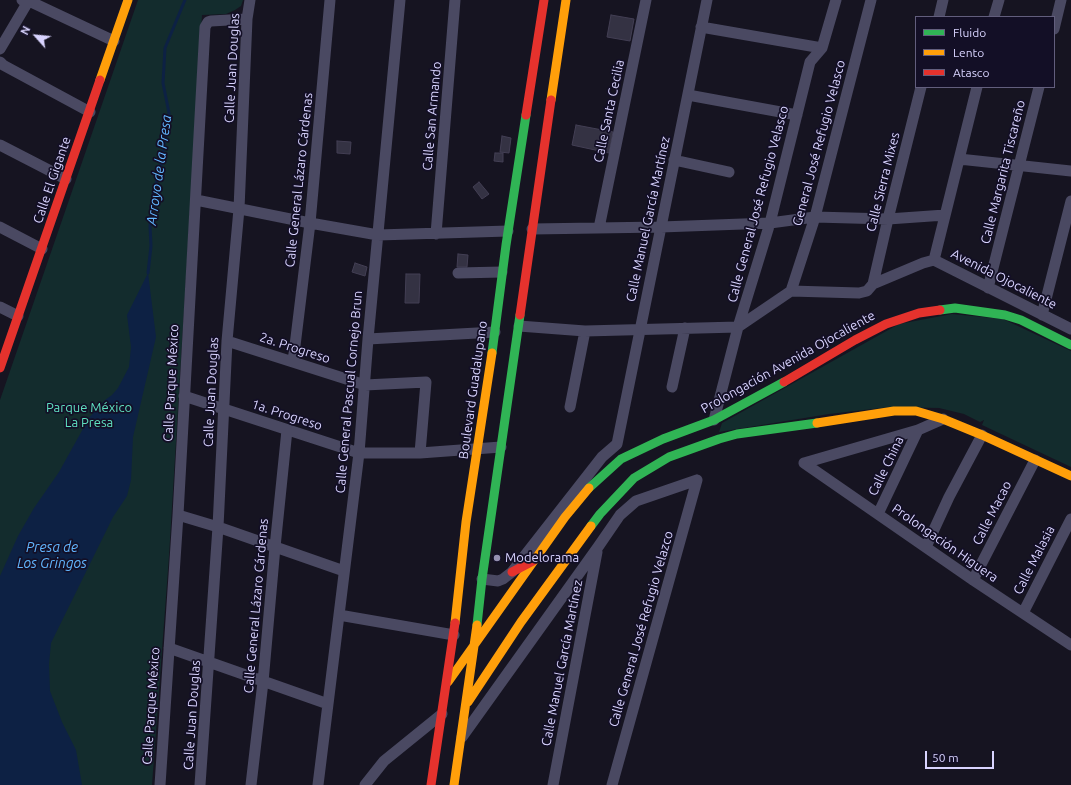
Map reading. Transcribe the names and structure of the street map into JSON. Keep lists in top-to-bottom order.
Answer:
{
  "streets": {
    "main road": ["Calle El Gigante", "Prolongación Avenida Ojocaliente", "Boulevard Guadalupano"],
    "street": [
      "Calle Juan Douglas",
      "Calle Santa Cecilia",
      "Calle San Armando",
      "General José Refugio Velasco",
      "Calle Margarita Tiscareño",
      "Calle General Lázaro Cárdenas",
      "Calle Sierra Mixes",
      "Calle General José Refugio Velasco",
      "Calle Manuel García Martínez",
      "Avenida Ojocaliente",
      "2a. Progreso",
      "Calle Parque México",
      "Calle General Pascual Cornejo Brun",
      "1a. Progreso",
      "Calle China",
      "Calle Macao",
      "Prolongación Higuera",
      "Calle Malasia",
      "Calle General José Refugio Velazco"
    ]
  },
  "crossings": [
    ["Calle Juan Douglas", "2a. Progreso"],
    ["Calle Juan Douglas", "Calle Parque México"],
    ["Calle Juan Douglas", "1a. Progreso"],
    ["General José Refugio Velasco", "Avenida Ojocaliente"],
    ["Calle Margarita Tiscareño", "Avenida Ojocaliente"],
    ["Calle General Lázaro Cárdenas", "2a. Progreso"],
    ["Calle General Lázaro Cárdenas", "1a. Progreso"],
    ["Calle Sierra Mixes", "Avenida Ojocaliente"],
    ["Calle General José Refugio Velasco", "Prolongación Avenida Ojocaliente"],
    ["2a. Progreso", "Calle General Pascual Cornejo Brun"],
    ["2a. Progreso", "1a. Progreso"],
    ["Prolongación Avenida Ojocaliente", "Boulevard Guadalupano"],
    ["Calle Parque México", "1a. Progreso"],
    ["Boulevard Guadalupano", "1a. Progreso"],
    ["Calle General Pascual Cornejo Brun", "1a. Progreso"],
    ["Calle China", "Prolongación Higuera"],
    ["Calle Macao", "Prolongación Higuera"],
    ["Prolongación Higuera", "Calle Malasia"]
  ],
  "water": ["Arroyo de la Presa", "Presa de Los Gringos"],
  "parks": ["Parque México La Presa"],
  "places": ["Modelorama"],
  "legend": ["Fluido", "Lento", "Atasco"],
  "scale_bar": "50 m",
  "north": "top left"
}
